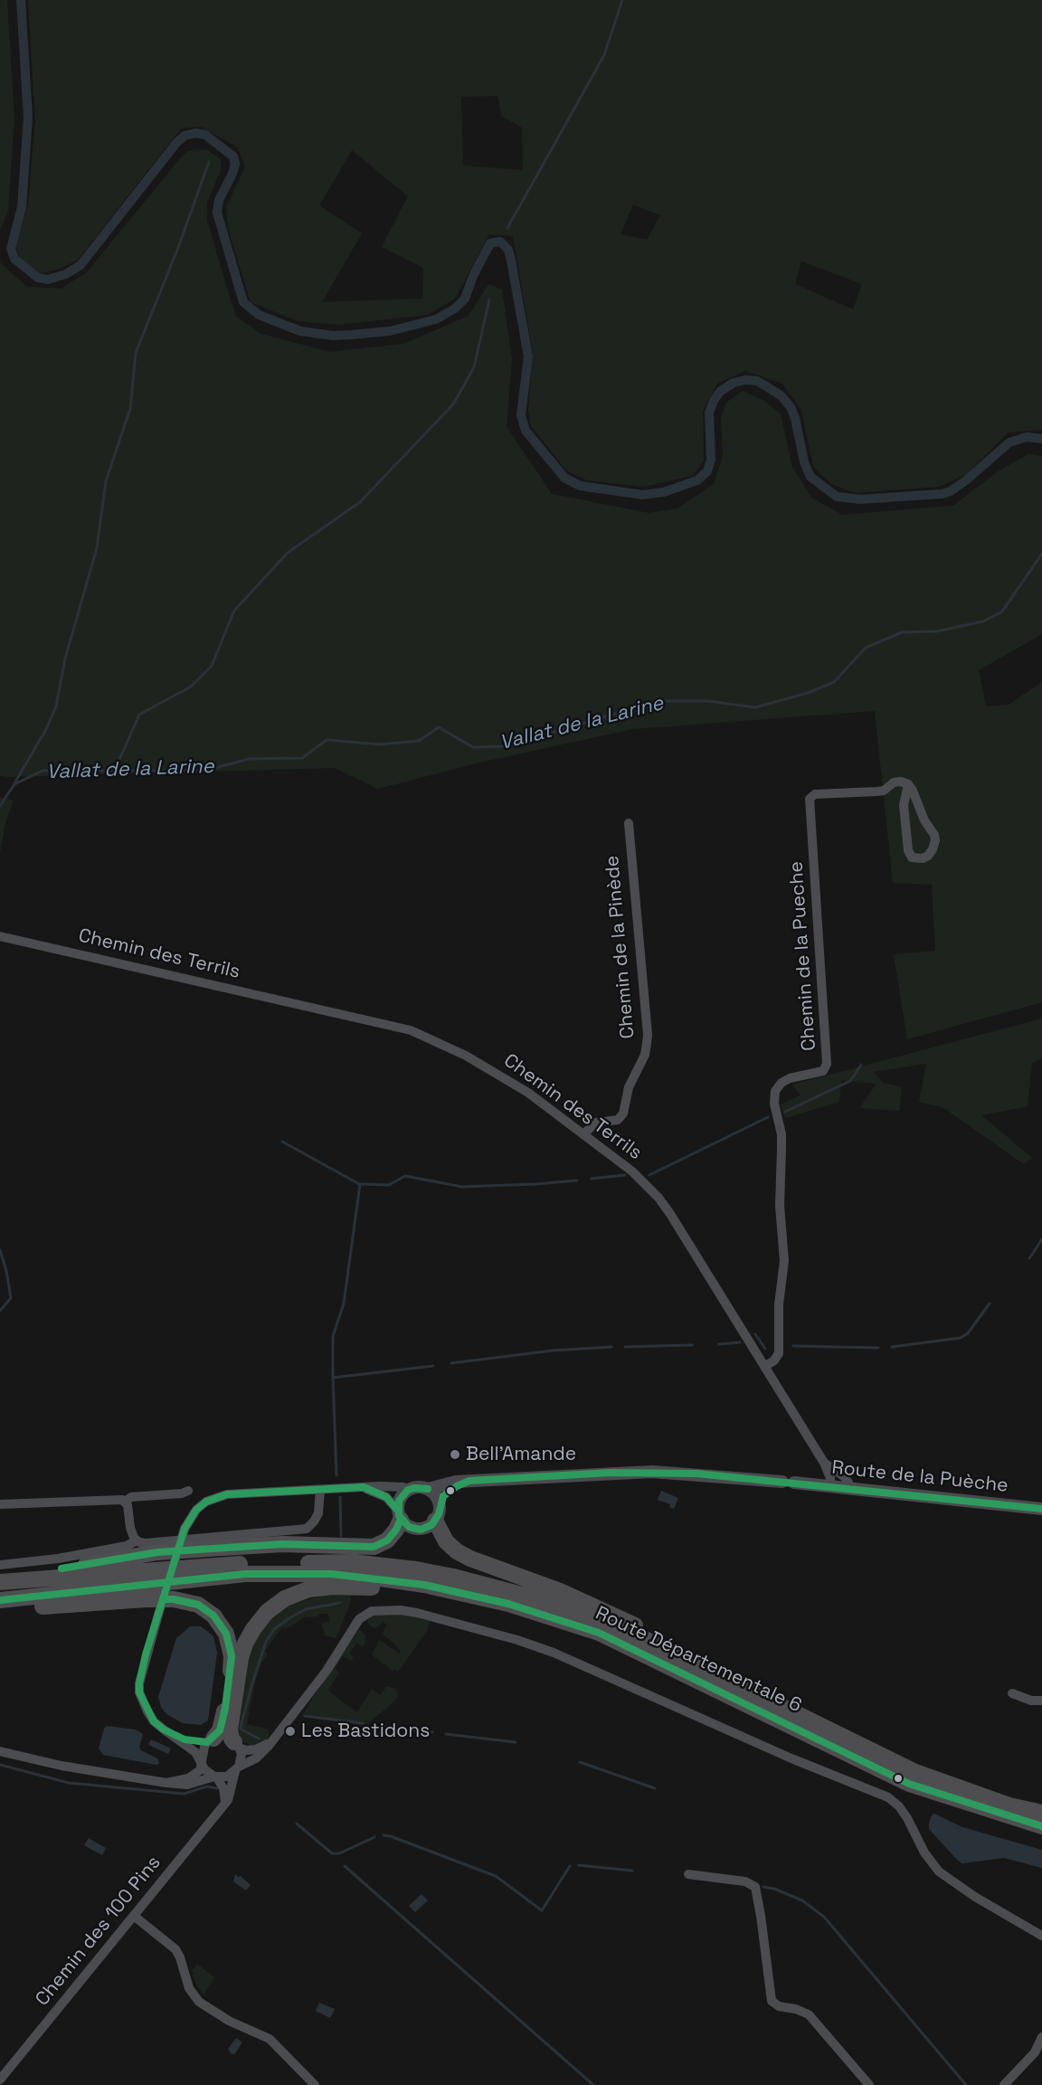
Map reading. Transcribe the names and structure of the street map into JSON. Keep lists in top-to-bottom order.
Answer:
{
  "streets": {
    "highway": ["Route Départementale 6"],
    "main road": ["Route de la Puèche"],
    "street": [
      "Chemin de la Pinède",
      "Chemin des Terrils",
      "Chemin de la Pueche",
      "Chemin des 100 Pins"
    ]
  },
  "crossings": [
    ["Chemin de la Pinède", "Chemin des Terrils"],
    ["Chemin des Terrils", "Chemin de la Pueche"],
    ["Chemin des Terrils", "Route de la Puèche"]
  ],
  "water": ["Vallat de la Larine"],
  "places": ["Bell'Amande", "Les Bastidons"]
}
